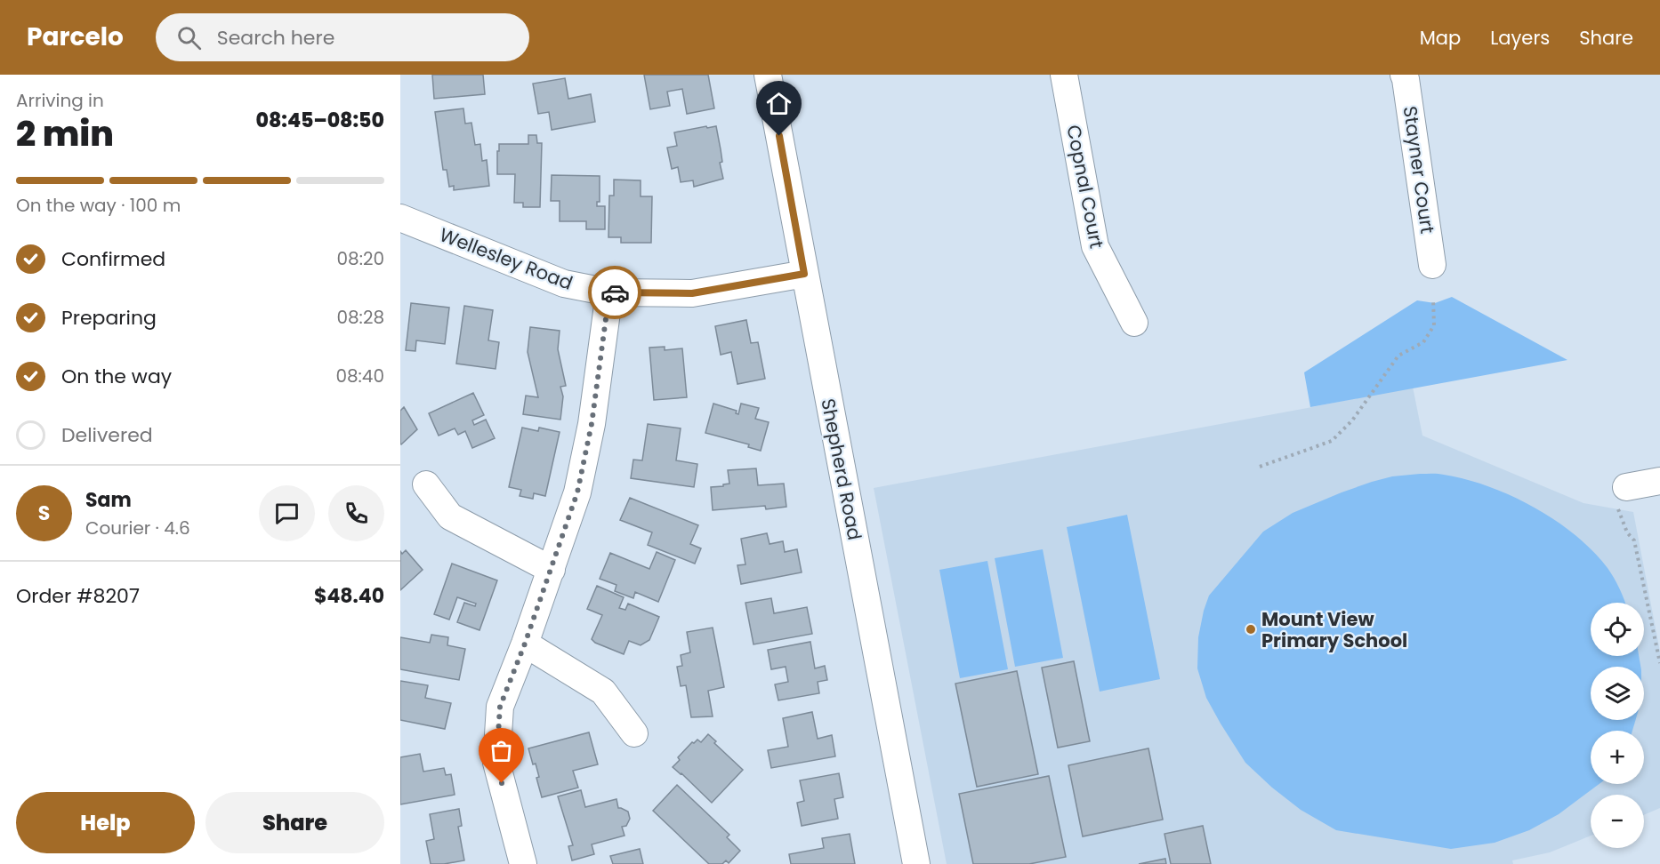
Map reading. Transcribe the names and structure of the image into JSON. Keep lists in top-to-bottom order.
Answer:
{
  "streets": {
    "street": [
      "Stayner Court",
      "Copnal Court",
      "Wellesley Road",
      "Shepherd Road"
    ]
  },
  "crossings": [
    ["Wellesley Road", "Shepherd Road"]
  ],
  "places": ["Mount View Primary School"],
  "page": {
    "header": "Parcelo",
    "search": "Search here",
    "nav": ["Map", "Layers", "Share"],
    "heading": ["2 min", "Arriving in", "08:45–08:50"],
    "panel": [
      "Sam",
      "Courier · 4.6",
      "Order #8207",
      "$48.40"
    ],
    "bar": "On the way · 100 m",
    "list": [
      ["Confirmed", "08:20"],
      ["Preparing", "08:28"],
      ["On the way", "08:40"],
      "Delivered"
    ],
    "round": "S",
    "map_buttons": ["+", "−"],
    "buttons": ["Help", "Share"]
  }
}
